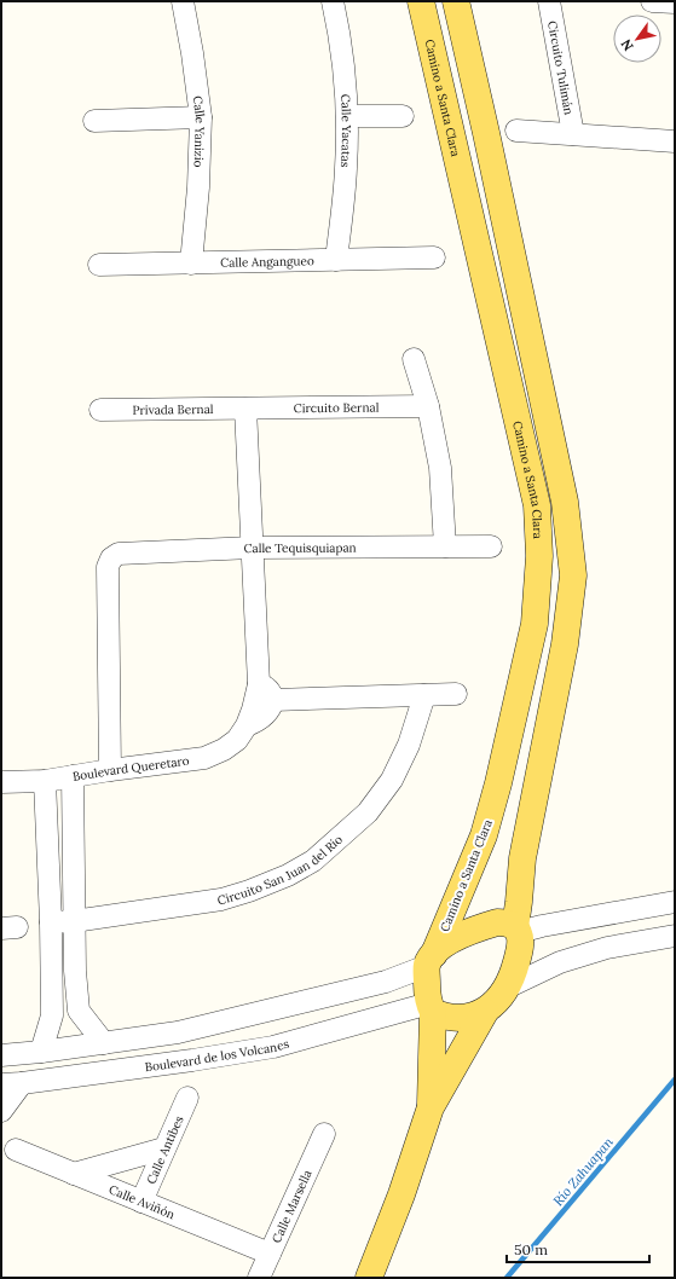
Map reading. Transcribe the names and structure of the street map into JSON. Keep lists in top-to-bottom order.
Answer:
{
  "streets": {
    "main road": ["Camino a Santa Clara"],
    "street": [
      "Circuito Tulimán",
      "Calle Yacatas",
      "Calle Yanizio",
      "Calle Angangueo",
      "Circuito Bernal",
      "Privada Bernal",
      "Calle Tequisquiapan",
      "Boulevard Queretaro",
      "Circuito San Juan del Río",
      "Boulevard de los Volcanes",
      "Calle Antibes",
      "Calle Aviñón",
      "Calle Marsella"
    ]
  },
  "crossings": [
    ["Camino a Santa Clara", "Boulevard de los Volcanes"],
    ["Calle Yacatas", "Calle Angangueo"],
    ["Calle Yanizio", "Calle Angangueo"],
    ["Circuito Bernal", "Privada Bernal"],
    ["Calle Tequisquiapan", "Boulevard Queretaro"],
    ["Calle Antibes", "Calle Aviñón"],
    ["Calle Aviñón", "Calle Marsella"]
  ],
  "water": ["Río Zahuapan"],
  "scale_bar": "50 m",
  "north": "bottom left"
}
